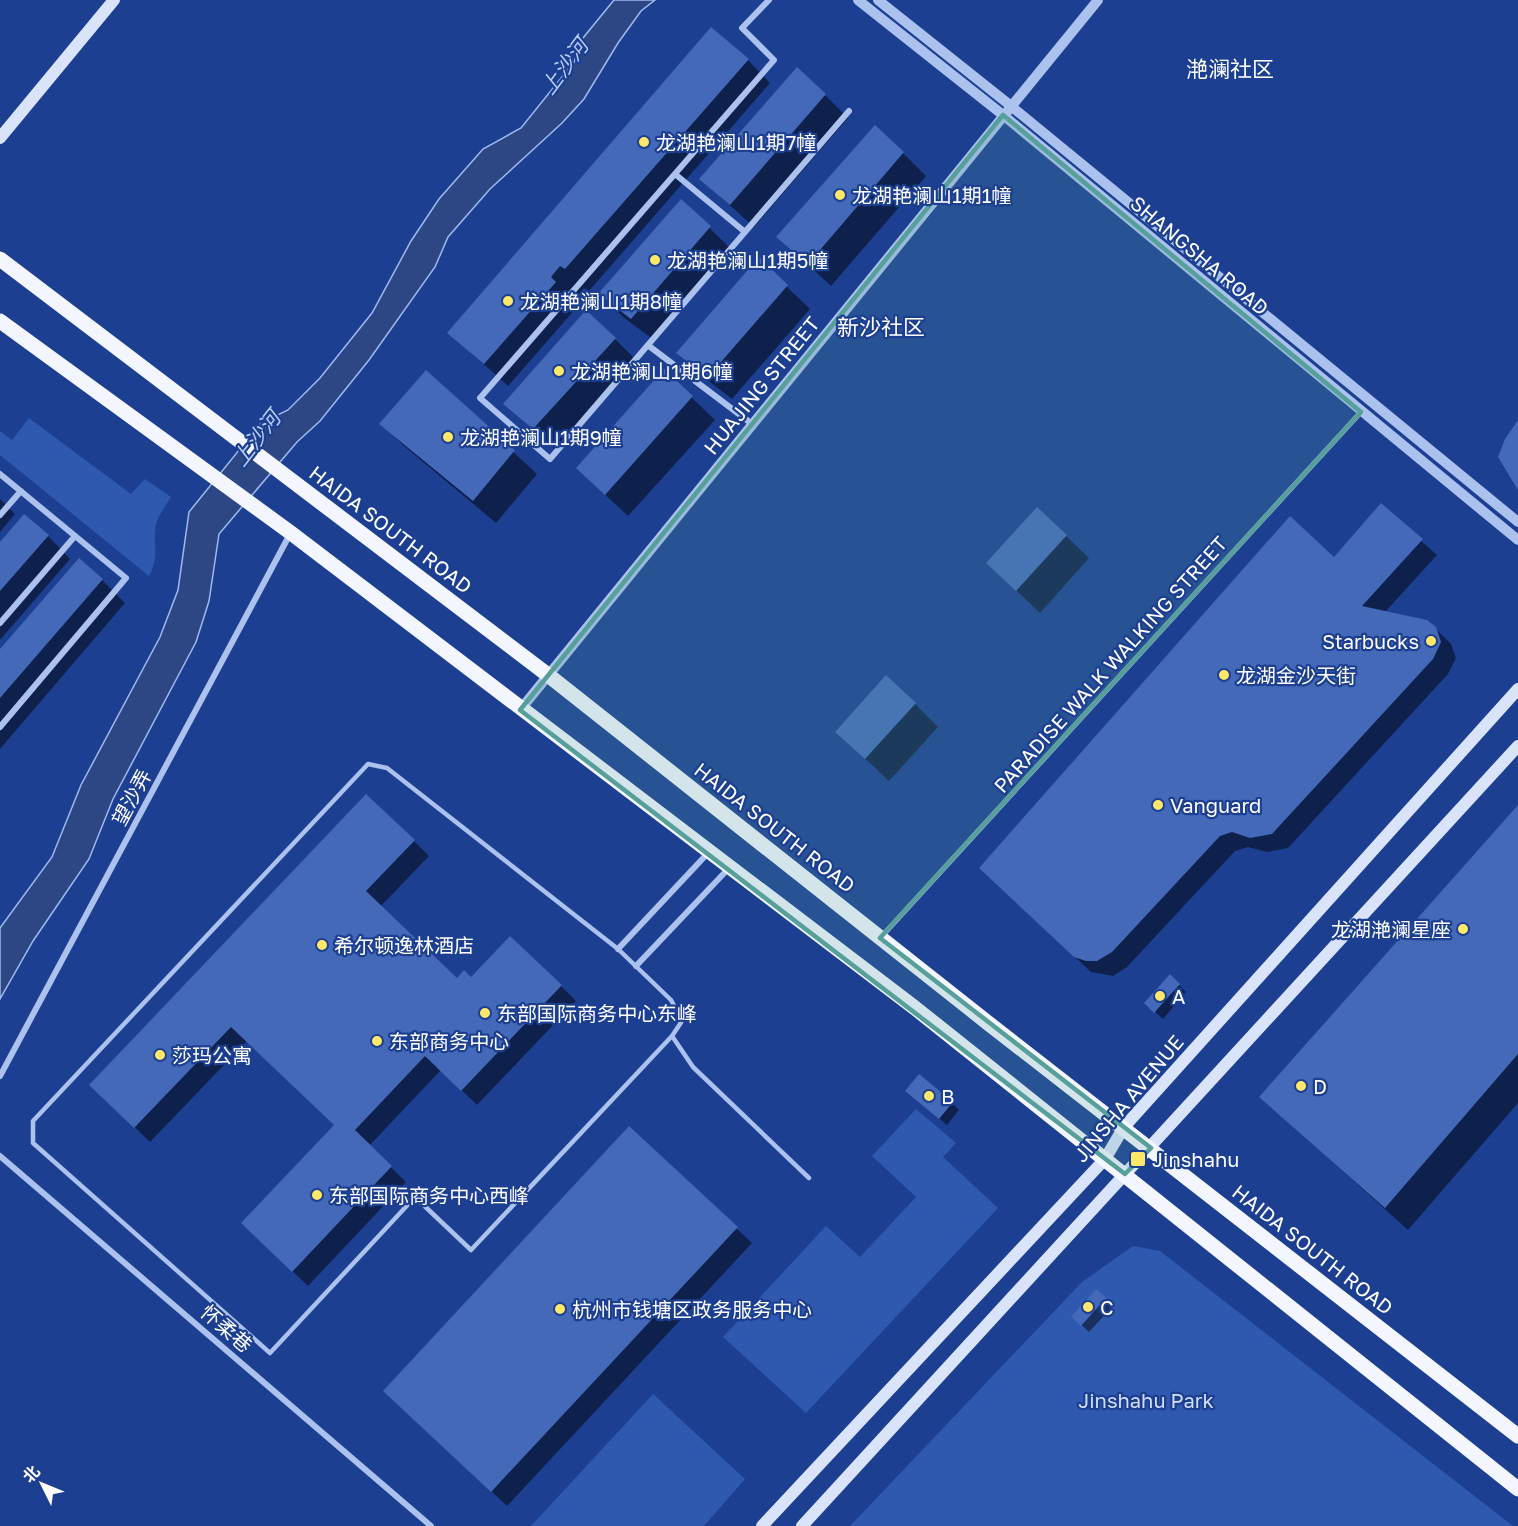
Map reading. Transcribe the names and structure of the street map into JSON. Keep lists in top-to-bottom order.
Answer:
{
  "streets": {
    "main road": ["HAIDA SOUTH ROAD", "JINSHA AVENUE"],
    "street": [
      "SHANGSHA ROAD",
      "HUAJING STREET",
      "PARADISE WALK WALKING STREET",
      "望沙弄",
      "怀柔巷"
    ]
  },
  "crossings": [
    ["SHANGSHA ROAD", "HUAJING STREET"],
    ["SHANGSHA ROAD", "PARADISE WALK WALKING STREET"],
    ["HUAJING STREET", "HAIDA SOUTH ROAD"],
    ["HAIDA SOUTH ROAD", "PARADISE WALK WALKING STREET"],
    ["HAIDA SOUTH ROAD", "JINSHA AVENUE"]
  ],
  "districts": ["滟澜社区", "新沙社区"],
  "water": ["上沙河"],
  "parks": ["Jinshahu Park"],
  "places": {
    "other": [
      "龙湖艳澜山1期7幢",
      "龙湖艳澜山1期1幢",
      "龙湖艳澜山1期5幢",
      "龙湖艳澜山1期8幢",
      "龙湖艳澜山1期6幢",
      "龙湖艳澜山1期9幢",
      "Starbucks",
      "龙湖金沙天街",
      "Vanguard",
      "龙湖滟澜星座",
      "希尔顿逸林酒店",
      "A",
      "东部国际商务中心东峰",
      "东部商务中心",
      "莎玛公寓",
      "D",
      "B",
      "东部国际商务中心西峰",
      "C",
      "杭州市钱塘区政务服务中心"
    ],
    "transit": ["Jinshahu"]
  },
  "north": "top left"
}
